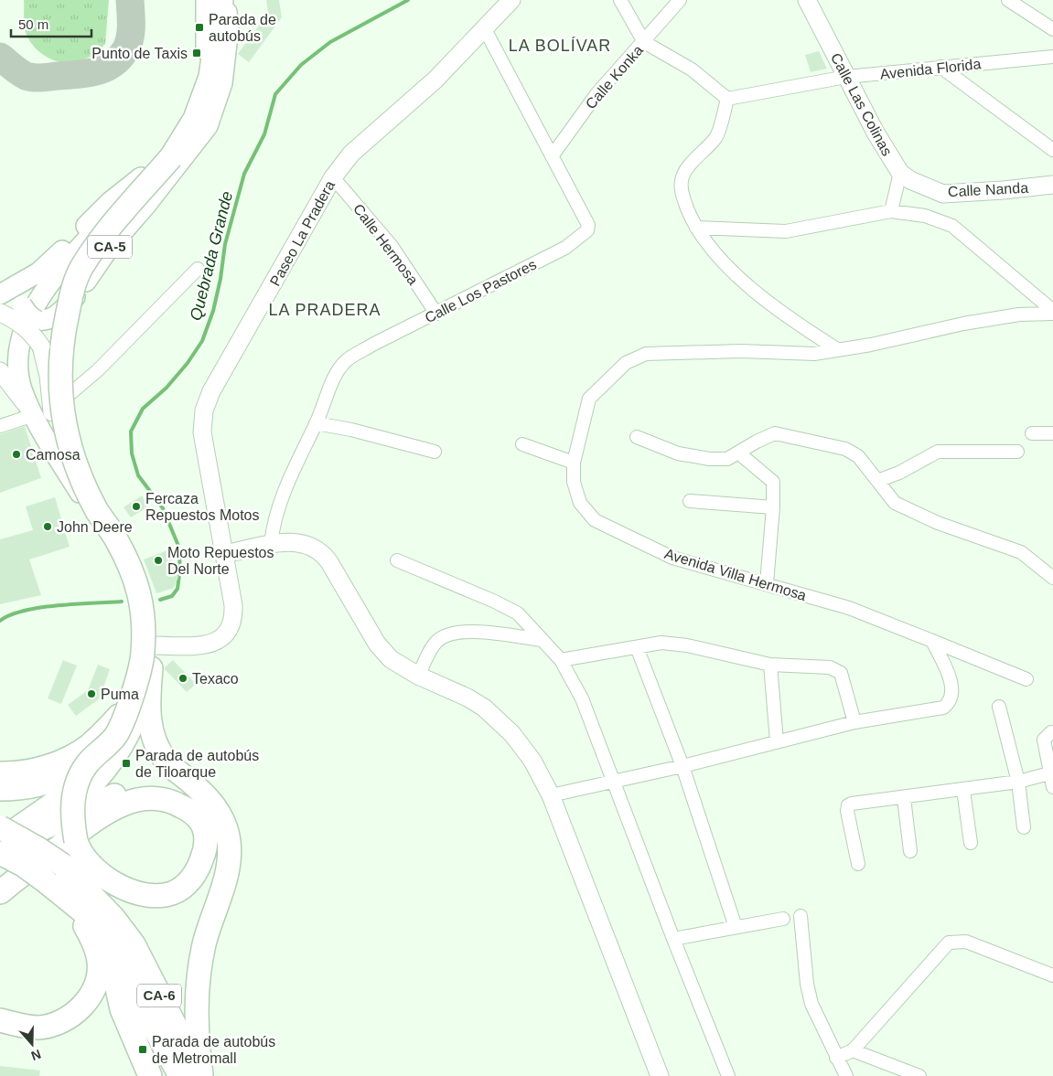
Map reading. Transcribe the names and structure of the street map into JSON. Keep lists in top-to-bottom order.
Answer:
{
  "streets": {
    "highway": ["CA-6"],
    "main road": ["CA-5"],
    "street": [
      "Avenida Florida",
      "Calle Konka",
      "Calle Las Colinas",
      "Calle Nanda",
      "Paseo La Pradera",
      "Calle Hermosa",
      "Calle Los Pastores",
      "Avenida Villa Hermosa"
    ]
  },
  "crossings": [
    ["Avenida Florida", "Calle Las Colinas"],
    ["Calle Konka", "Calle Los Pastores"],
    ["Calle Las Colinas", "Calle Nanda"],
    ["Paseo La Pradera", "Calle Hermosa"],
    ["Paseo La Pradera", "CA-5"],
    ["Paseo La Pradera", "Calle Los Pastores"],
    ["Calle Hermosa", "Calle Los Pastores"],
    ["CA-5", "CA-6"]
  ],
  "districts": ["LA BOLÍVAR", "LA PRADERA"],
  "water": ["Quebrada Grande"],
  "places": {
    "transit": [
      "Parada de autobús",
      "Punto de Taxis",
      "Parada de autobús de Tiloarque",
      "Parada de autobús de Metromall"
    ],
    "other": [
      "Camosa",
      "Fercaza Repuestos Motos",
      "John Deere",
      "Moto Repuestos Del Norte",
      "Texaco",
      "Puma"
    ]
  },
  "scale_bar": "50 m",
  "north": "bottom"
}
